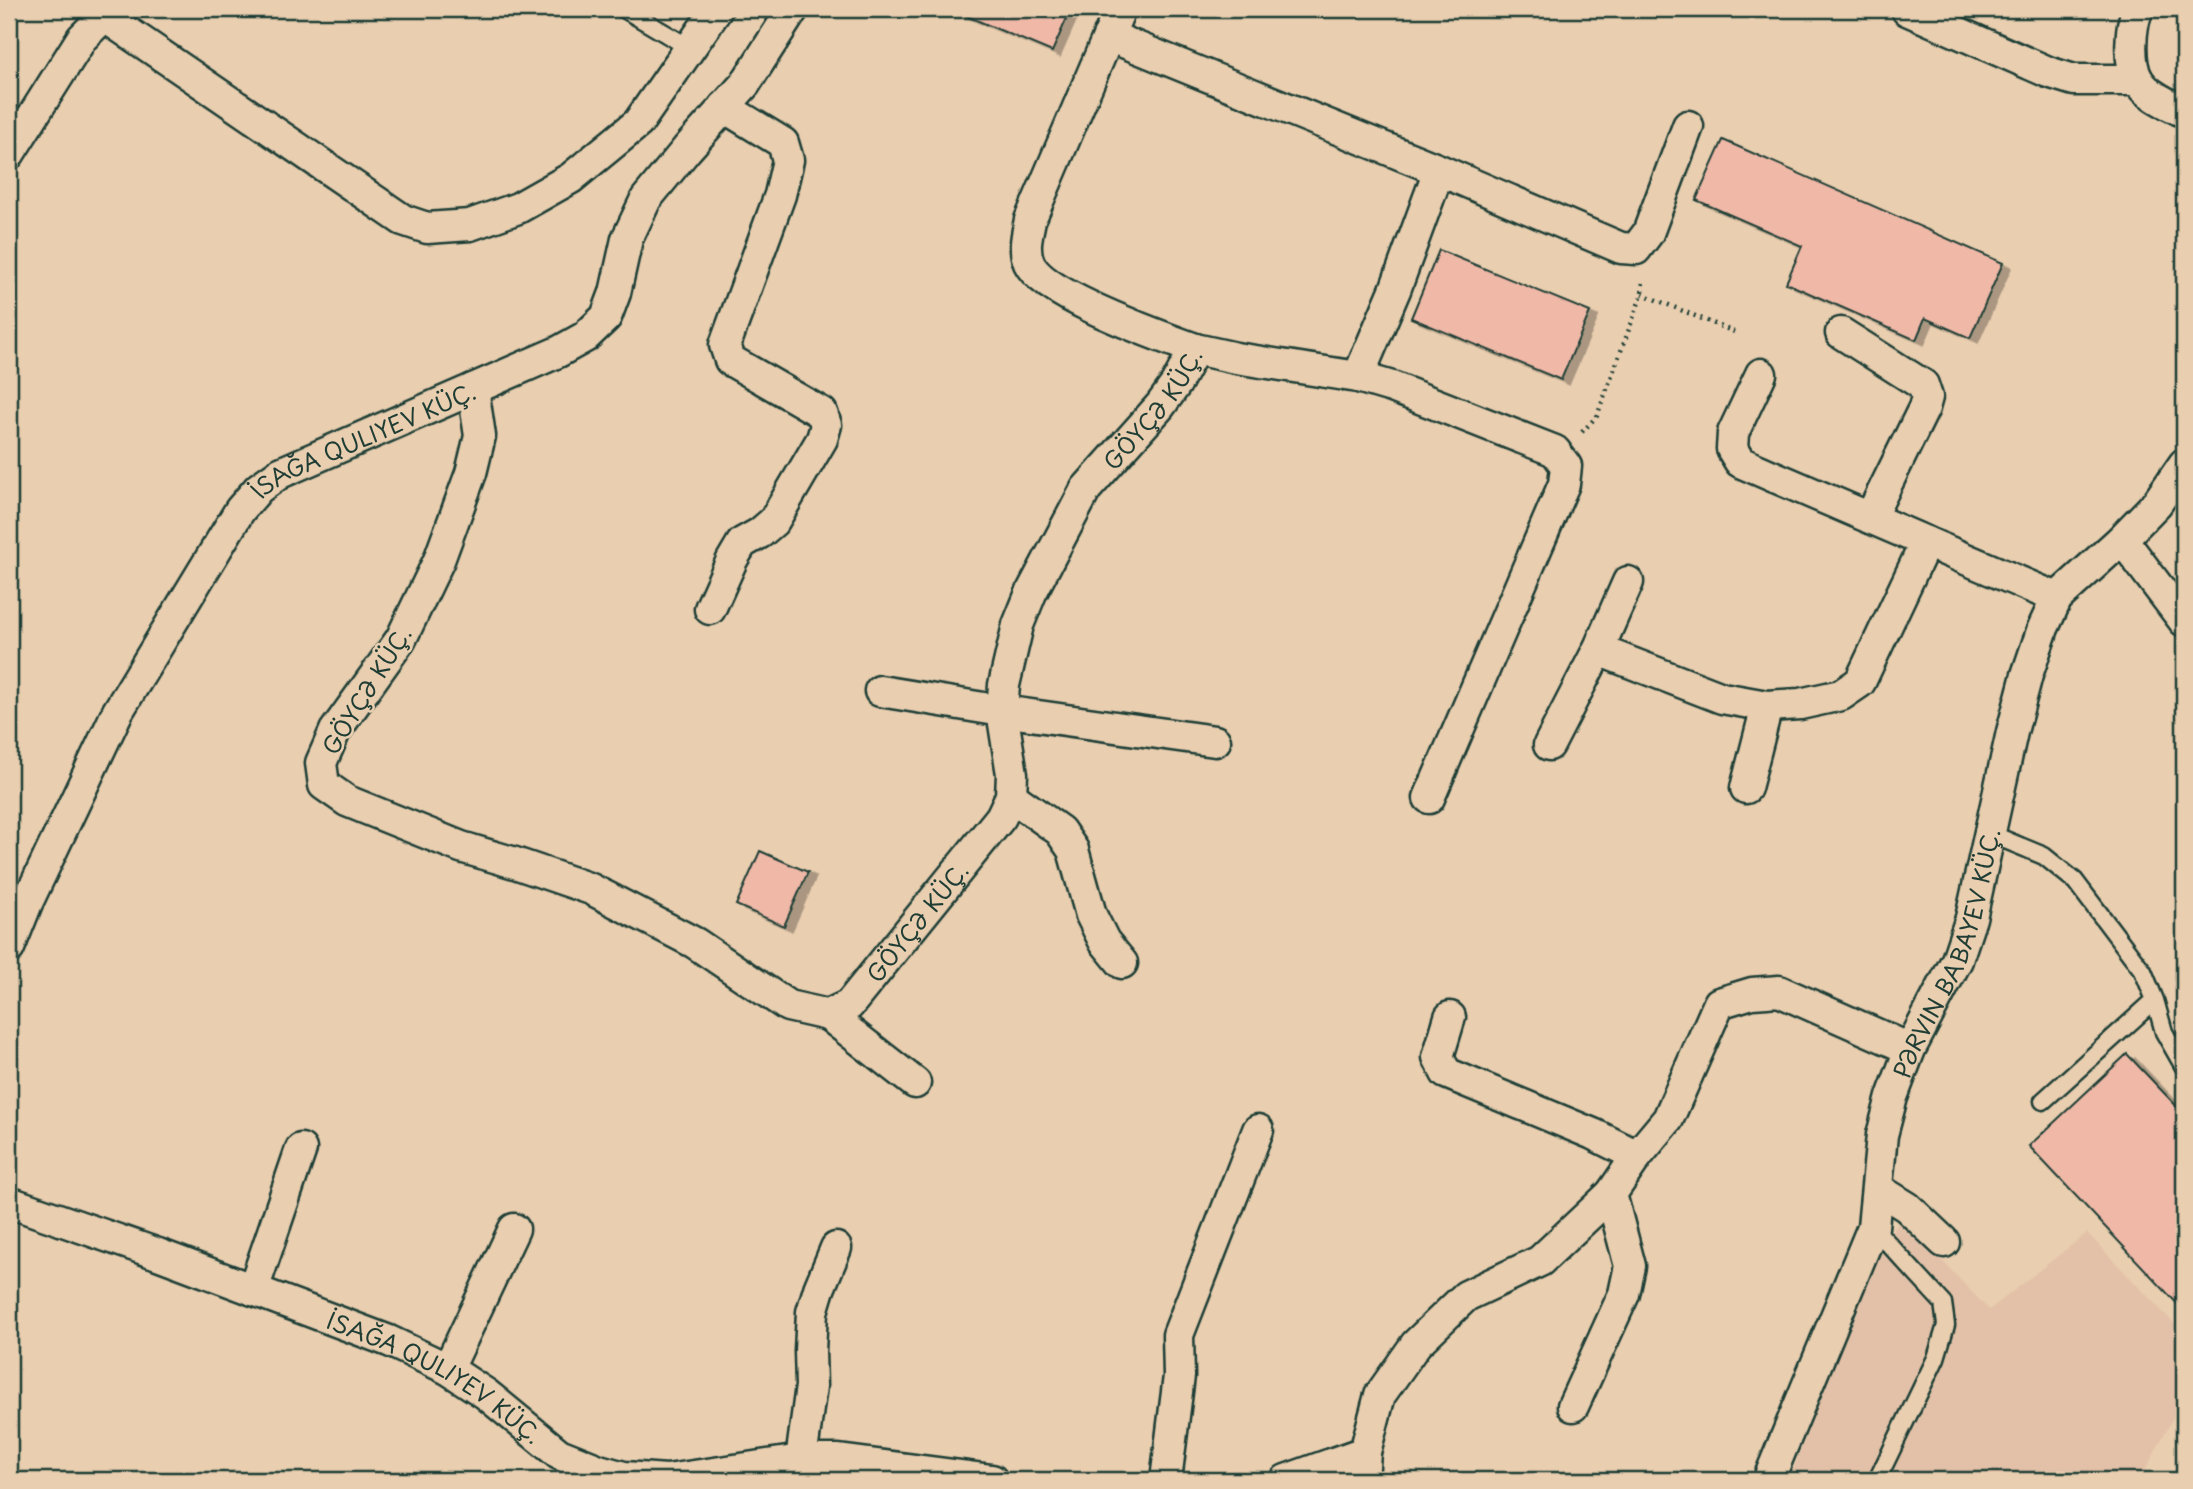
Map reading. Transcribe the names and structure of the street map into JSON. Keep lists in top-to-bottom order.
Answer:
{
  "streets": {
    "street": ["GÖYÇƏ KÜÇ.", "İSAĞA QULIYEV KÜÇ.", "PƏRVIN BABAYEV KÜÇ."]
  },
  "crossings": [
    ["GÖYÇƏ KÜÇ.", "İSAĞA QULIYEV KÜÇ."]
  ]
}
